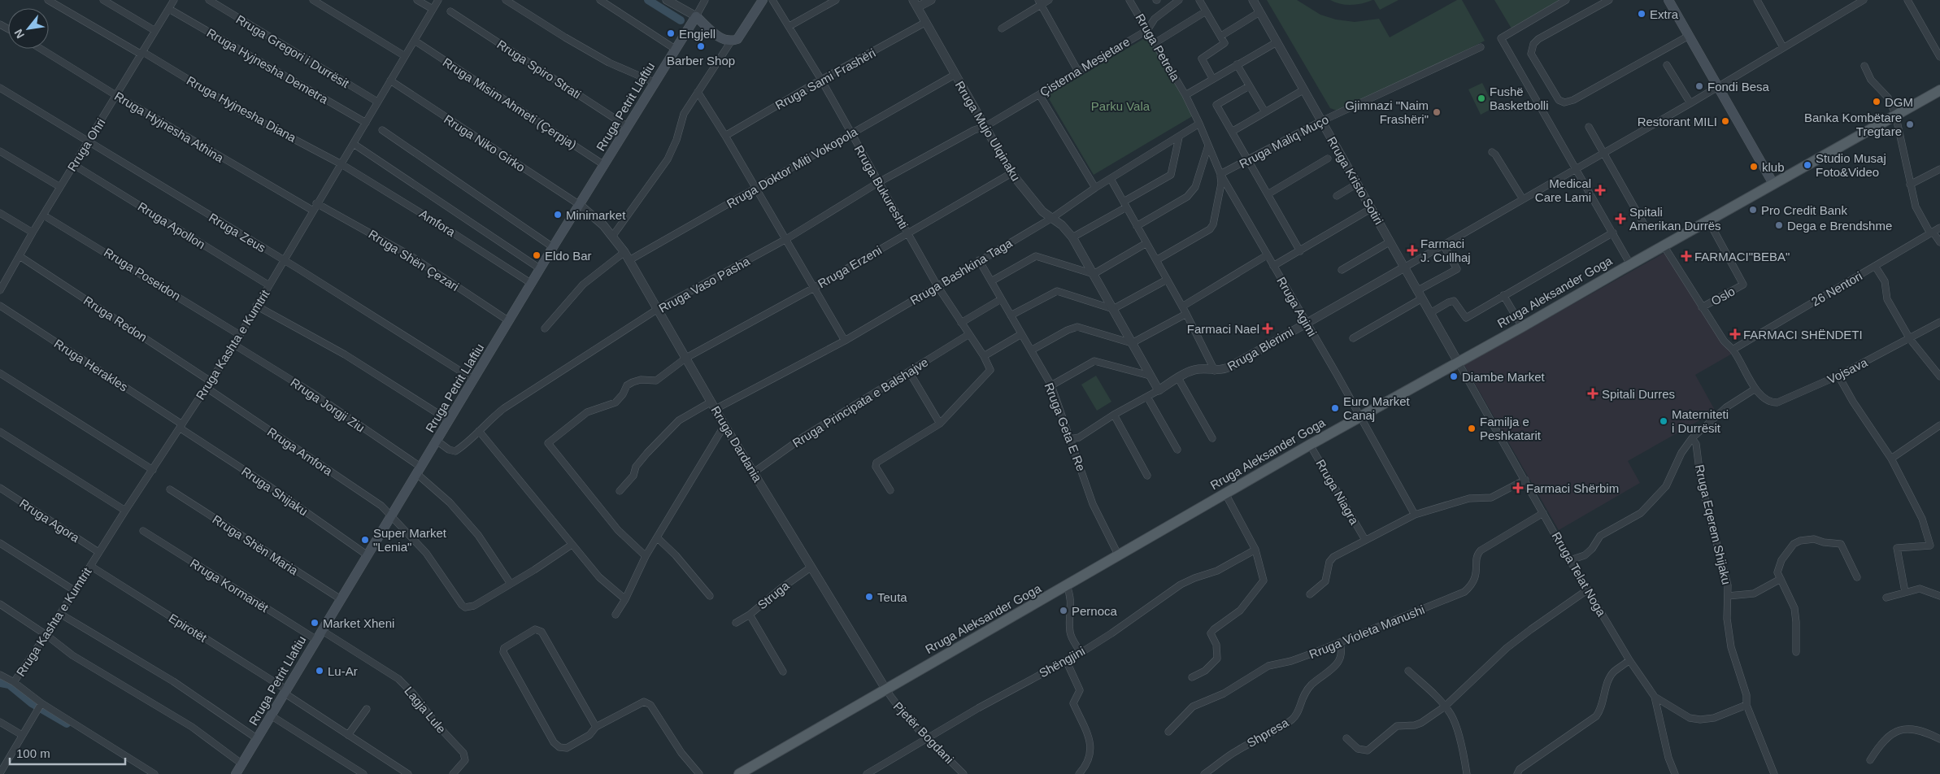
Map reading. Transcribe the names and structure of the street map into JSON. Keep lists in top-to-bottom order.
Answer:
{
  "streets": {
    "main road": ["Rruga Petrit Llaftiu", "Rruga Aleksander Goga"],
    "street": [
      "Rruga Petrela",
      "Rruga Gregori i Durrësit",
      "Rruga Hyjnesha Demetra",
      "Çisterna Mesjetare",
      "Rruga Spiro Strati",
      "Rruga Sami Frashëri",
      "Rruga Misim Ahmeti (Çerpja)",
      "Rruga Hyjnesha Diana",
      "Rruga Hyjnesha Athina",
      "Rruga Mujo Ulqinaku",
      "Rruga Maliq Muço",
      "Rruga Niko Girko",
      "Rruga Ohri",
      "Rruga Doktor Miti Vokopola",
      "Rruga Kristo Sotiri",
      "Rruga Bukureshti",
      "Amfora",
      "Rruga Apollon",
      "Rruga Zeus",
      "Rruga Shën Çezari",
      "Rruga Erzeni",
      "Rruga Bashkina Taga",
      "Rruga Poseidon",
      "Rruga Vaso Pasha",
      "26 Nentori",
      "Oslo",
      "Rruga Agimi",
      "Rruga Redon",
      "Rruga Kashta e Kumtrit",
      "Rruga Blerimi",
      "Rruga Herakles",
      "Vojsava",
      "Rruga Principata e Balshajve",
      "Rruga Jorgji Ziu",
      "Rruga Geta E Re",
      "Rruga Dardania",
      "Rruga Amfora",
      "Rruga Shijaku",
      "Rruga Niagra",
      "Rruga Agora",
      "Rruga Eqerem Shijaku",
      "Rruga Shën Maria",
      "Rruga Telat Noga",
      "Rruga Kormanët",
      "Struga",
      "Epirotët",
      "Rruga Violeta Manushi",
      "Shëngjini",
      "Lagja Lule",
      "Pjetër Bogdani",
      "Shpresa"
    ]
  },
  "crossings": [
    ["Rruga Petrela", "Çisterna Mesjetare"],
    ["Rruga Petrela", "Rruga Agimi"],
    ["Rruga Gregori i Durrësit", "Rruga Kashta e Kumtrit"],
    ["Rruga Hyjnesha Demetra", "Rruga Ohri"],
    ["Rruga Hyjnesha Demetra", "Rruga Kashta e Kumtrit"],
    ["Çisterna Mesjetare", "Rruga Mujo Ulqinaku"],
    ["Çisterna Mesjetare", "Rruga Vaso Pasha"],
    ["Rruga Spiro Strati", "Rruga Petrit Llaftiu"],
    ["Rruga Sami Frashëri", "Rruga Mujo Ulqinaku"],
    ["Rruga Sami Frashëri", "Rruga Bukureshti"],
    ["Rruga Misim Ahmeti (Çerpja)", "Rruga Petrit Llaftiu"],
    ["Rruga Misim Ahmeti (Çerpja)", "Rruga Kashta e Kumtrit"],
    ["Rruga Petrit Llaftiu", "Rruga Niko Girko"],
    ["Rruga Petrit Llaftiu", "Amfora"],
    ["Rruga Petrit Llaftiu", "Rruga Zeus"],
    ["Rruga Petrit Llaftiu", "Rruga Shën Çezari"],
    ["Rruga Petrit Llaftiu", "Rruga Vaso Pasha"],
    ["Rruga Petrit Llaftiu", "Rruga Jorgji Ziu"],
    ["Rruga Petrit Llaftiu", "Rruga Dardania"],
    ["Rruga Petrit Llaftiu", "Rruga Amfora"],
    ["Rruga Petrit Llaftiu", "Rruga Shijaku"],
    ["Rruga Petrit Llaftiu", "Rruga Shën Maria"],
    ["Rruga Petrit Llaftiu", "Rruga Kormanët"],
    ["Rruga Petrit Llaftiu", "Epirotët"],
    ["Rruga Petrit Llaftiu", "Lagja Lule"],
    ["Rruga Hyjnesha Diana", "Rruga Ohri"],
    ["Rruga Hyjnesha Diana", "Amfora"],
    ["Rruga Hyjnesha Diana", "Rruga Kashta e Kumtrit"],
    ["Rruga Hyjnesha Athina", "Rruga Ohri"],
    ["Rruga Hyjnesha Athina", "Rruga Kashta e Kumtrit"],
    ["Rruga Mujo Ulqinaku", "Rruga Doktor Miti Vokopola"],
    ["Rruga Mujo Ulqinaku", "Rruga Erzeni"],
    ["Rruga Mujo Ulqinaku", "Rruga Bashkina Taga"],
    ["Rruga Mujo Ulqinaku", "Rruga Vaso Pasha"],
    ["Rruga Mujo Ulqinaku", "Rruga Blerimi"],
    ["Rruga Maliq Muço", "Rruga Kristo Sotiri"],
    ["Rruga Maliq Muço", "Rruga Agimi"],
    ["Rruga Niko Girko", "Rruga Kashta e Kumtrit"],
    ["Rruga Niko Girko", "Rruga Dardania"],
    ["Rruga Ohri", "Rruga Apollon"],
    ["Rruga Ohri", "Rruga Zeus"],
    ["Rruga Ohri", "Rruga Poseidon"],
    ["Rruga Ohri", "Rruga Redon"],
    ["Rruga Doktor Miti Vokopola", "Rruga Bukureshti"],
    ["Rruga Doktor Miti Vokopola", "Rruga Dardania"],
    ["Rruga Kristo Sotiri", "Rruga Aleksander Goga"],
    ["Rruga Kristo Sotiri", "Rruga Blerimi"],
    ["Rruga Kristo Sotiri", "Rruga Telat Noga"],
    ["Rruga Bukureshti", "Rruga Erzeni"],
    ["Rruga Bukureshti", "Rruga Bashkina Taga"],
    ["Rruga Bukureshti", "Rruga Vaso Pasha"],
    ["Rruga Bukureshti", "Rruga Principata e Balshajve"],
    ["Amfora", "Rruga Kashta e Kumtrit"],
    ["Rruga Apollon", "Rruga Kashta e Kumtrit"],
    ["Rruga Zeus", "Rruga Kashta e Kumtrit"],
    ["Rruga Shën Çezari", "Rruga Kashta e Kumtrit"],
    ["Rruga Erzeni", "Rruga Dardania"],
    ["Rruga Bashkina Taga", "Rruga Agimi"],
    ["Rruga Bashkina Taga", "Rruga Geta E Re"],
    ["Rruga Bashkina Taga", "Rruga Dardania"],
    ["Rruga Poseidon", "Rruga Kashta e Kumtrit"],
    ["Rruga Vaso Pasha", "Rruga Dardania"],
    ["26 Nentori", "Vojsava"],
    ["Rruga Aleksander Goga", "Oslo"],
    ["Rruga Aleksander Goga", "Rruga Agimi"],
    ["Rruga Aleksander Goga", "Vojsava"],
    ["Rruga Aleksander Goga", "Rruga Geta E Re"],
    ["Rruga Aleksander Goga", "Rruga Dardania"],
    ["Rruga Aleksander Goga", "Rruga Niagra"],
    ["Rruga Aleksander Goga", "Rruga Telat Noga"],
    ["Rruga Aleksander Goga", "Pjetër Bogdani"],
    ["Oslo", "Vojsava"],
    ["Rruga Agimi", "Rruga Blerimi"],
    ["Rruga Redon", "Rruga Kashta e Kumtrit"],
    ["Rruga Kashta e Kumtrit", "Rruga Herakles"],
    ["Rruga Kashta e Kumtrit", "Rruga Jorgji Ziu"],
    ["Rruga Kashta e Kumtrit", "Rruga Amfora"],
    ["Rruga Kashta e Kumtrit", "Rruga Shijaku"],
    ["Rruga Kashta e Kumtrit", "Rruga Agora"],
    ["Rruga Kashta e Kumtrit", "Epirotët"],
    ["Rruga Blerimi", "Rruga Geta E Re"],
    ["Rruga Herakles", "Rruga Shijaku"],
    ["Rruga Principata e Balshajve", "Rruga Dardania"],
    ["Rruga Jorgji Ziu", "Rruga Amfora"],
    ["Rruga Dardania", "Struga"],
    ["Rruga Dardania", "Pjetër Bogdani"],
    ["Rruga Eqerem Shijaku", "Rruga Telat Noga"],
    ["Rruga Telat Noga", "Rruga Violeta Manushi"],
    ["Rruga Violeta Manushi", "Shpresa"],
    ["Shëngjini", "Pjetër Bogdani"]
  ],
  "parks": ["Parku Vala"],
  "places": {
    "other": [
      "Extra",
      "Engjell",
      "Barber Shop",
      "Fondi Besa",
      "Fushë Basketbolli",
      "DGM",
      "Gjimnazi \"Naim Frashëri\"",
      "Restorant MILI",
      "Banka Kombëtare Tregtare",
      "Studio Musaj Foto&Video",
      "klub",
      "Pro Credit Bank",
      "Minimarket",
      "Dega e Brendshme",
      "Eldo Bar",
      "Diambe Market",
      "Euro Market Canaj",
      "Materniteti i Durrësit",
      "Familja e Peshkatarit",
      "Super Market \"Lenia\"",
      "Teuta",
      "Pernoca",
      "Market Xheni",
      "Lu-Ar"
    ],
    "health": [
      "Medical Care Lami",
      "Spitali Amerikan Durrës",
      "Farmaci J. Cullhaj",
      "FARMACI\"BEBA\"",
      "Farmaci Nael",
      "FARMACI SHËNDETI",
      "Spitali Durres",
      "Farmaci Shërbim"
    ]
  },
  "scale_bar": "100 m",
  "north": "bottom left"
}
